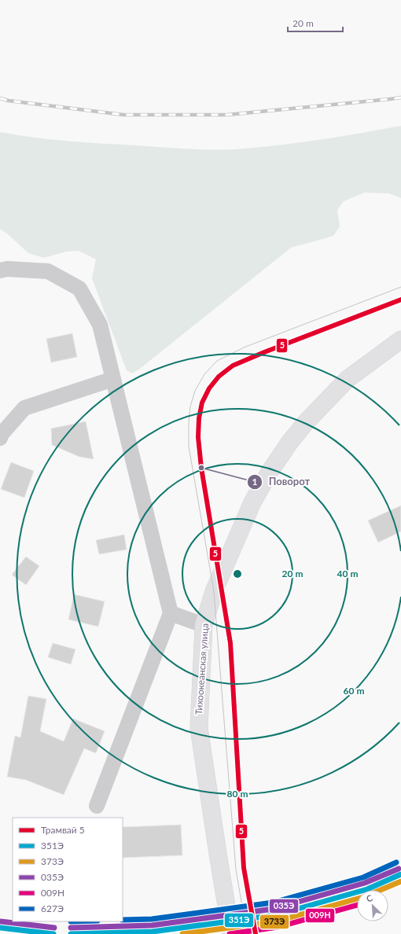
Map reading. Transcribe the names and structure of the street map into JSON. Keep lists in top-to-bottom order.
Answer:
{
  "streets": {
    "main road": ["Тихоокеанская улица"]
  },
  "places": ["Поворот"],
  "lines": [
    "tram line 5",
    "transit line 627Э",
    "transit line 035Э",
    "transit line 351Э",
    "transit line 373Э",
    "transit line 009Н"
  ],
  "legend": [
    "Трамвай 5",
    "351Э",
    "373Э",
    "035Э",
    "009Н",
    "627Э"
  ],
  "scale_bar": "20 m",
  "north": "top left",
  "rings": [
    "20 m",
    "40 m",
    "60 m",
    "80 m"
  ]
}
